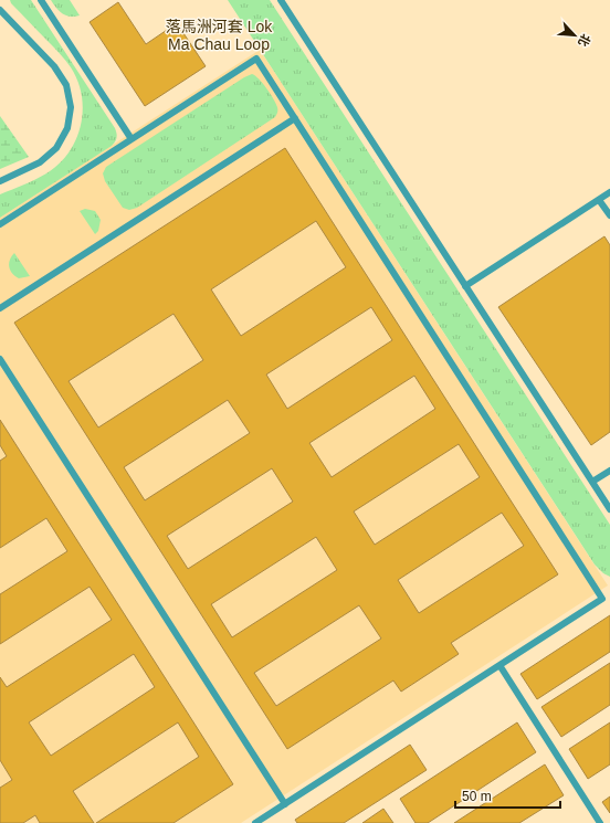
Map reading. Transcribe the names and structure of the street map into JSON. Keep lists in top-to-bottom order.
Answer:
{
  "districts": ["落馬洲河套 Lok Ma Chau Loop"],
  "scale_bar": "50 m",
  "north": "bottom right"
}
